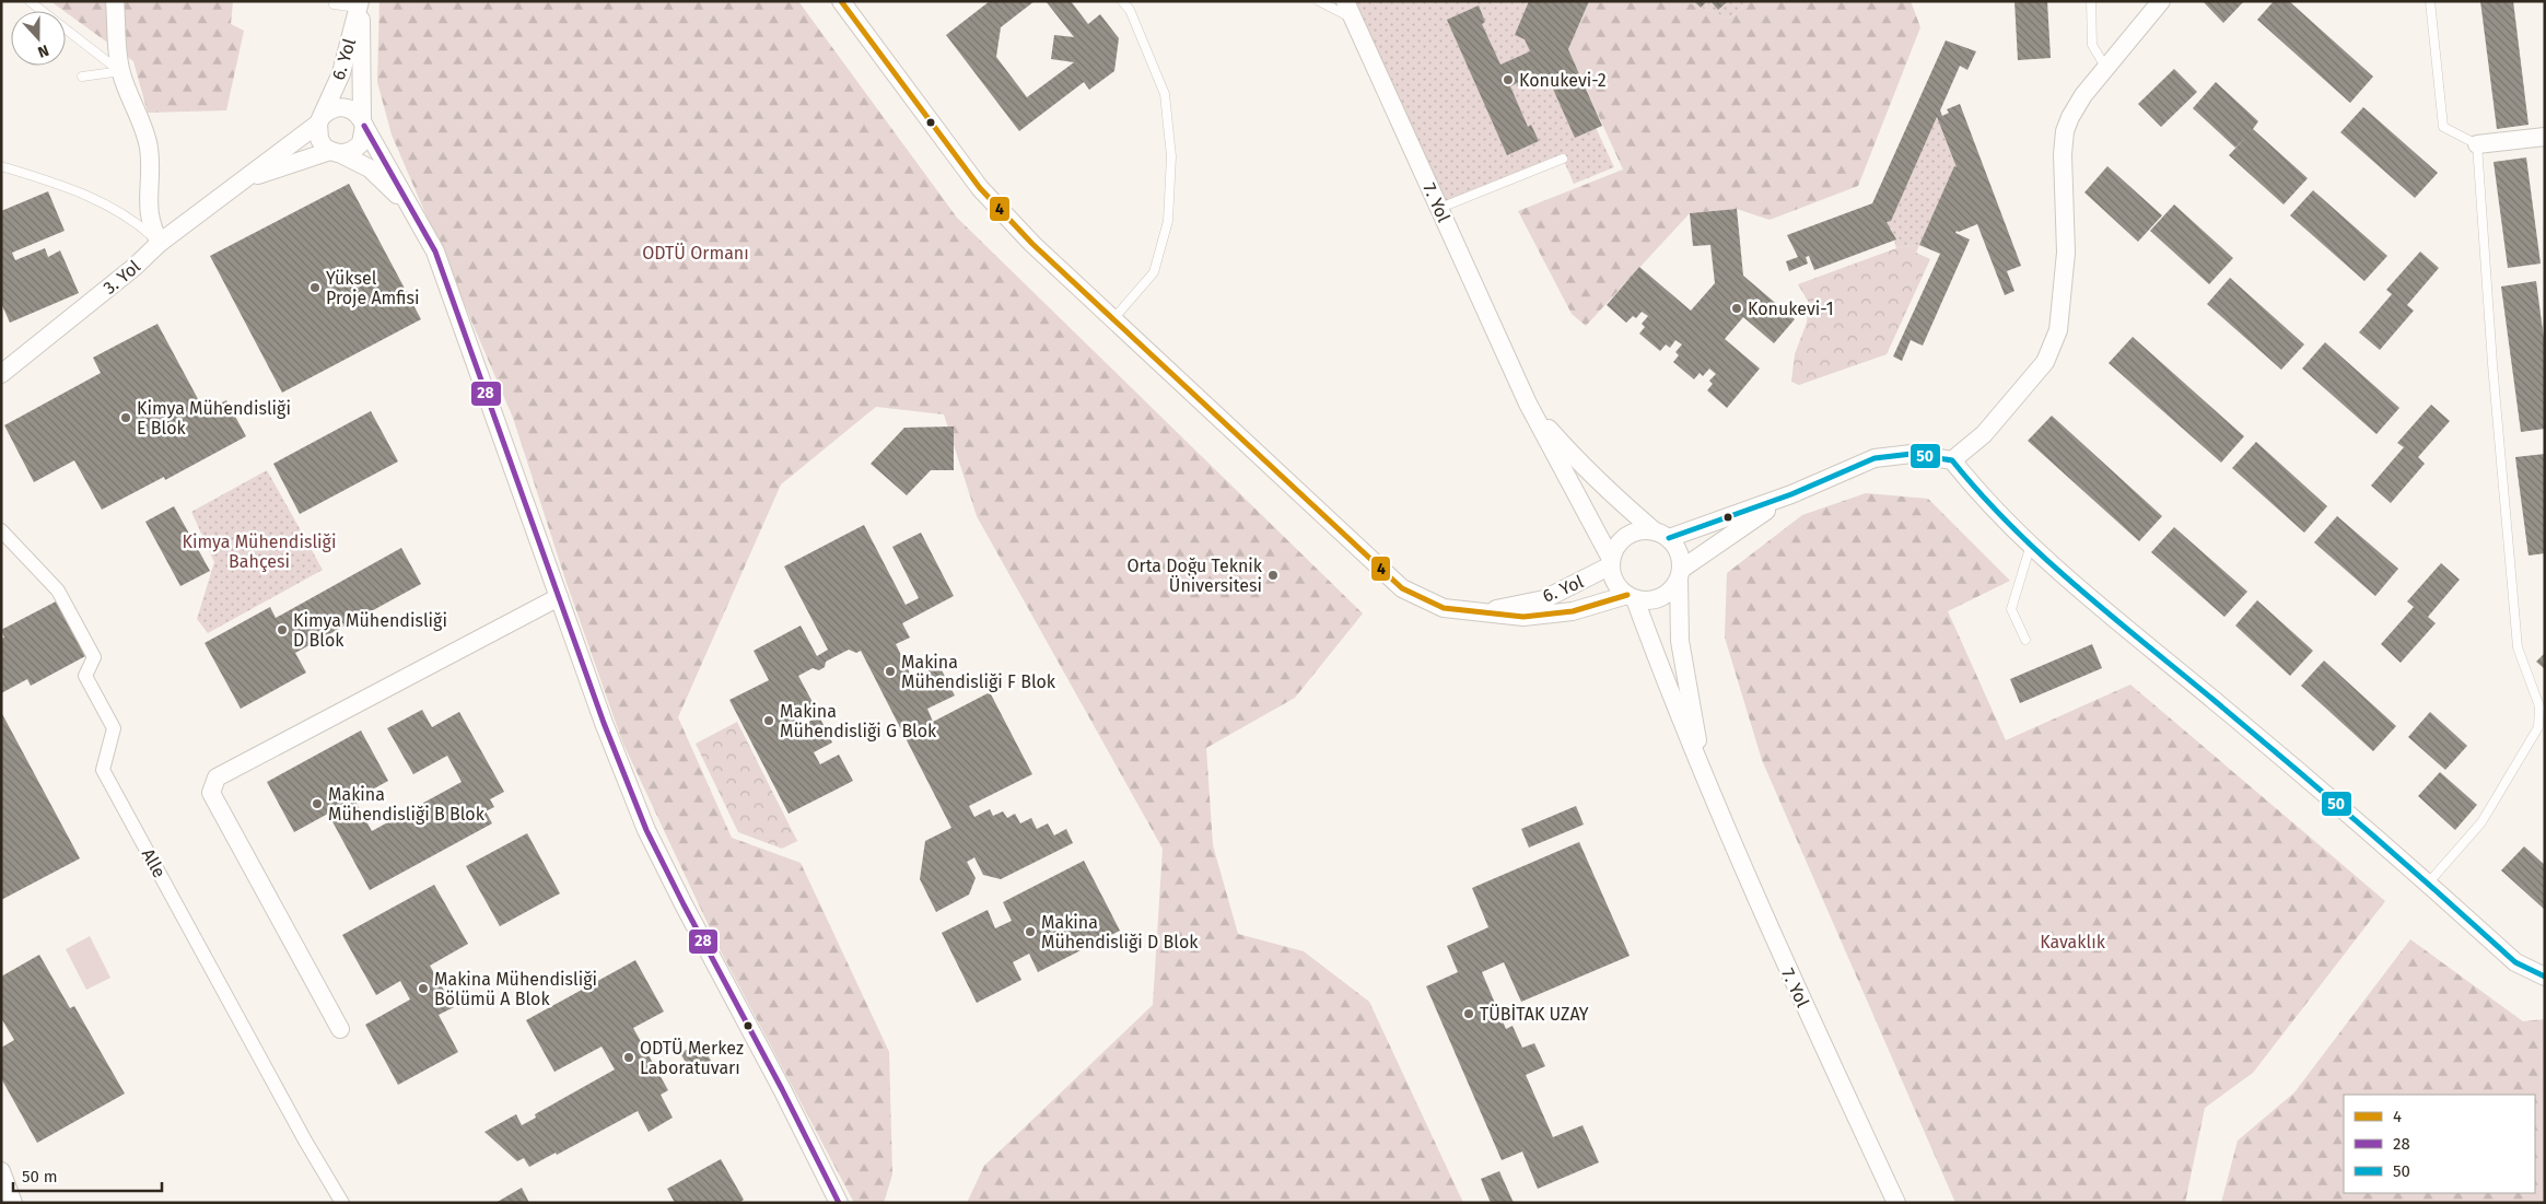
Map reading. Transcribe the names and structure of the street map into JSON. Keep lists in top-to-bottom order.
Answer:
{
  "streets": {
    "street": [
      "6. Yol",
      "7. Yol",
      "3. Yol",
      "Alle"
    ]
  },
  "crossings": [
    ["6. Yol", "7. Yol"],
    ["6. Yol", "3. Yol"]
  ],
  "parks": ["ODTÜ Ormanı", "Kimya Mühendisliği Bahçesi", "Kavaklık"],
  "places": [
    "Konukevi-2",
    "Yüksel Proje Amfisi",
    "Konukevi-1",
    "Kimya Mühendisliği E Blok",
    "Orta Doğu Teknik Üniversitesi",
    "Kimya Mühendisliği D Blok",
    "Makina Mühendisliği F Blok",
    "Makina Mühendisliği G Blok",
    "Makina Mühendisliği B Blok",
    "Makina Mühendisliği D Blok",
    "Makina Mühendisliği Bölümü A Blok",
    "TÜBİTAK UZAY",
    "ODTÜ Merkez Laboratuvarı"
  ],
  "lines": ["transit line 4", "transit line 28", "transit line 50"],
  "legend": ["4", "28", "50"],
  "scale_bar": "50 m",
  "north": "bottom"
}
